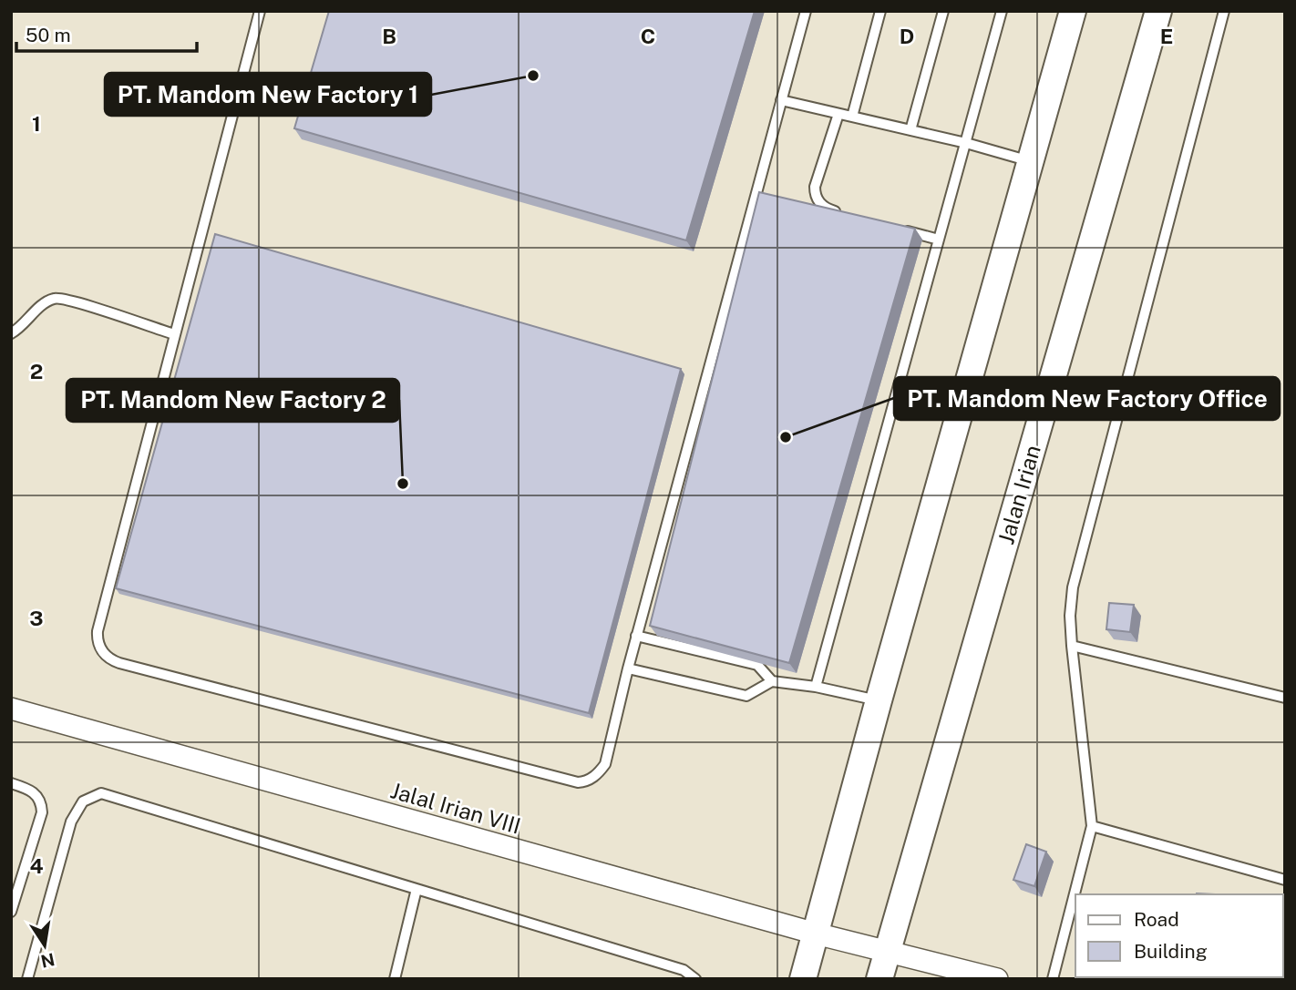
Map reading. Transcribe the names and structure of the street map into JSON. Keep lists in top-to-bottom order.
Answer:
{
  "streets": {
    "street": ["Jalan Irian", "Jalal Irian VIII"]
  },
  "crossings": [
    ["Jalan Irian", "Jalal Irian VIII"]
  ],
  "places": ["PT. Mandom New Factory 1", "PT. Mandom New Factory Office", "PT. Mandom New Factory 2"],
  "legend": ["Road", "Building"],
  "scale_bar": "50 m",
  "north": "bottom",
  "grid": {
    "columns": [
      "B",
      "C",
      "D",
      "E"
    ],
    "rows": [
      "1",
      "2",
      "3",
      "4"
    ]
  }
}
